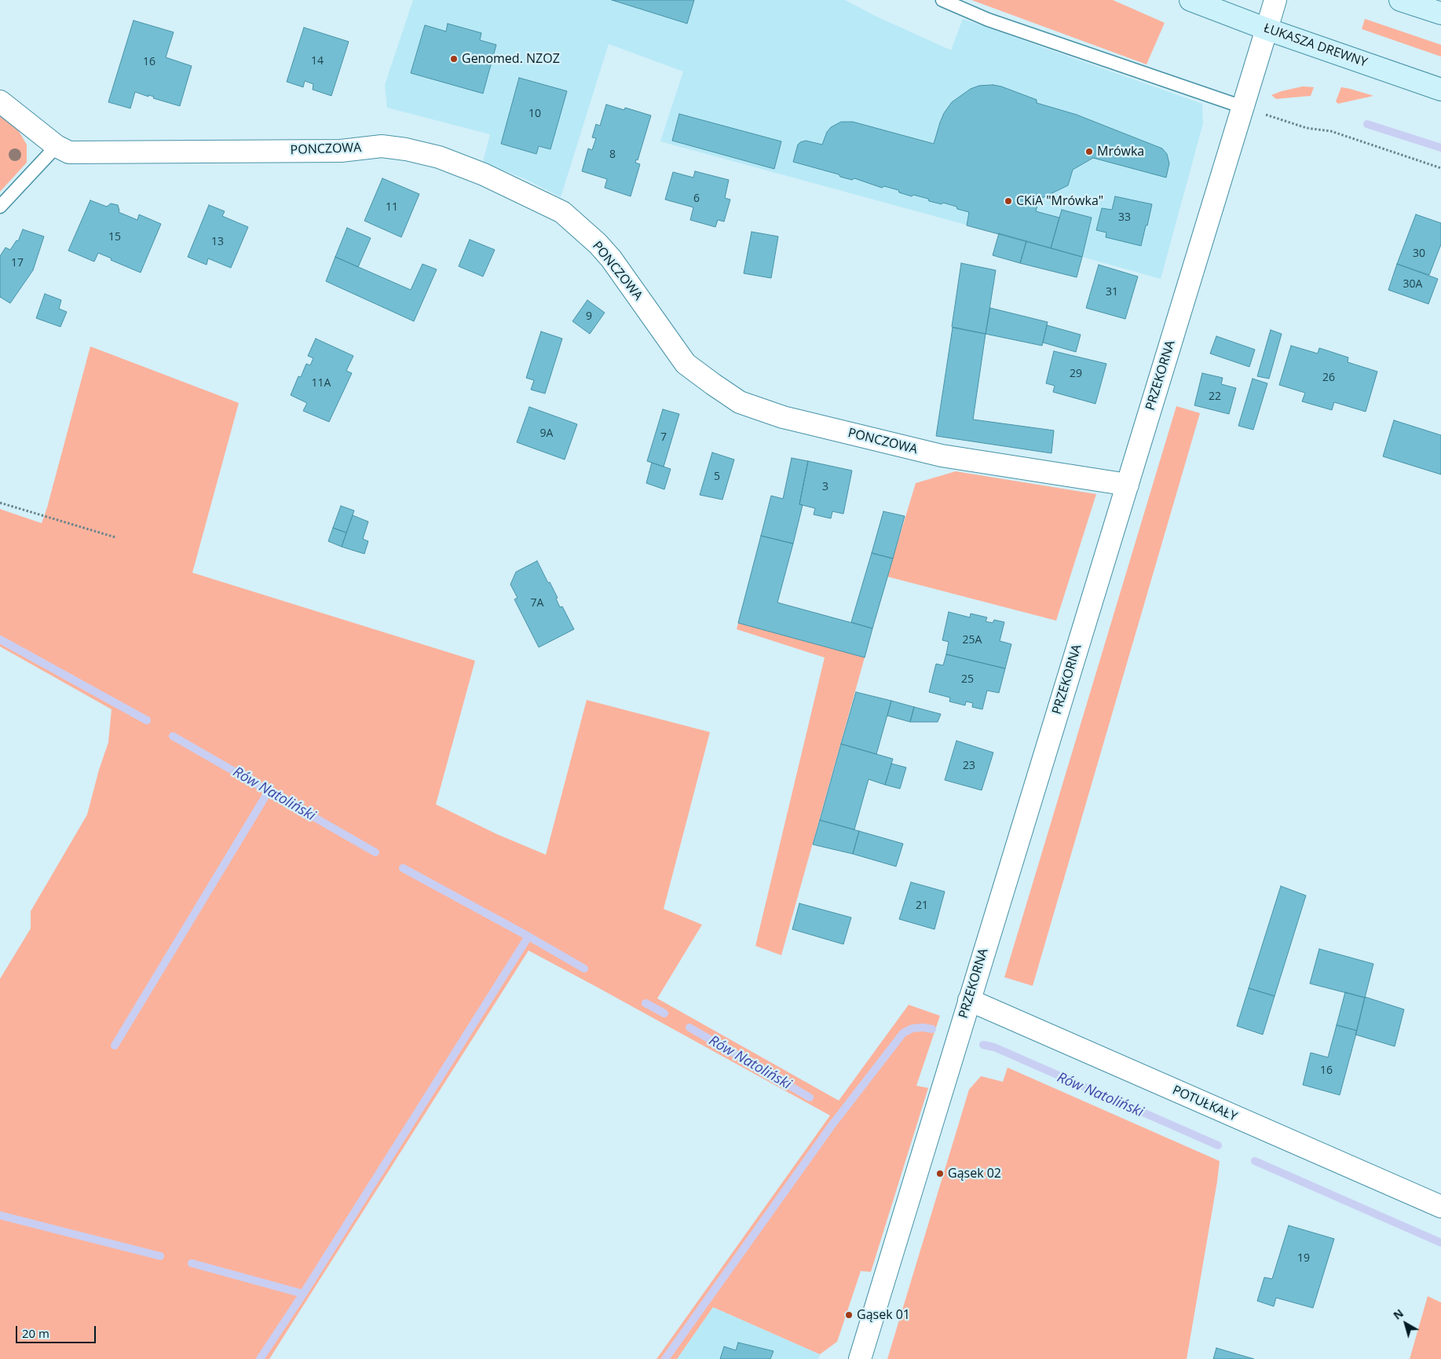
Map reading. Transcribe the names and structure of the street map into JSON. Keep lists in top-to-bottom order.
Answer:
{
  "streets": {
    "main road": ["ŁUKASZA DREWNY"],
    "street": ["PONCZOWA", "PRZEKORNA", "POTUŁKAŁY"]
  },
  "crossings": [
    ["ŁUKASZA DREWNY", "PRZEKORNA"],
    ["PONCZOWA", "PRZEKORNA"],
    ["PRZEKORNA", "POTUŁKAŁY"]
  ],
  "water": ["Rów Natoliński"],
  "places": [
    "Genomed. NZOZ",
    "Mrówka",
    "CKiA \"Mrówka\"",
    "Gąsek 02",
    "Gąsek 01"
  ],
  "house_numbers": [
    "14",
    "16",
    "10",
    "8",
    "6",
    "11",
    "33",
    "15",
    "13",
    "30",
    "17",
    "30A",
    "31",
    "9",
    "29",
    "26",
    "11A",
    "22",
    "9A",
    "7",
    "5",
    "3",
    "7A",
    "25A",
    "25",
    "23",
    "21",
    "16",
    "19"
  ],
  "scale_bar": "20 m",
  "north": "top left"
}
